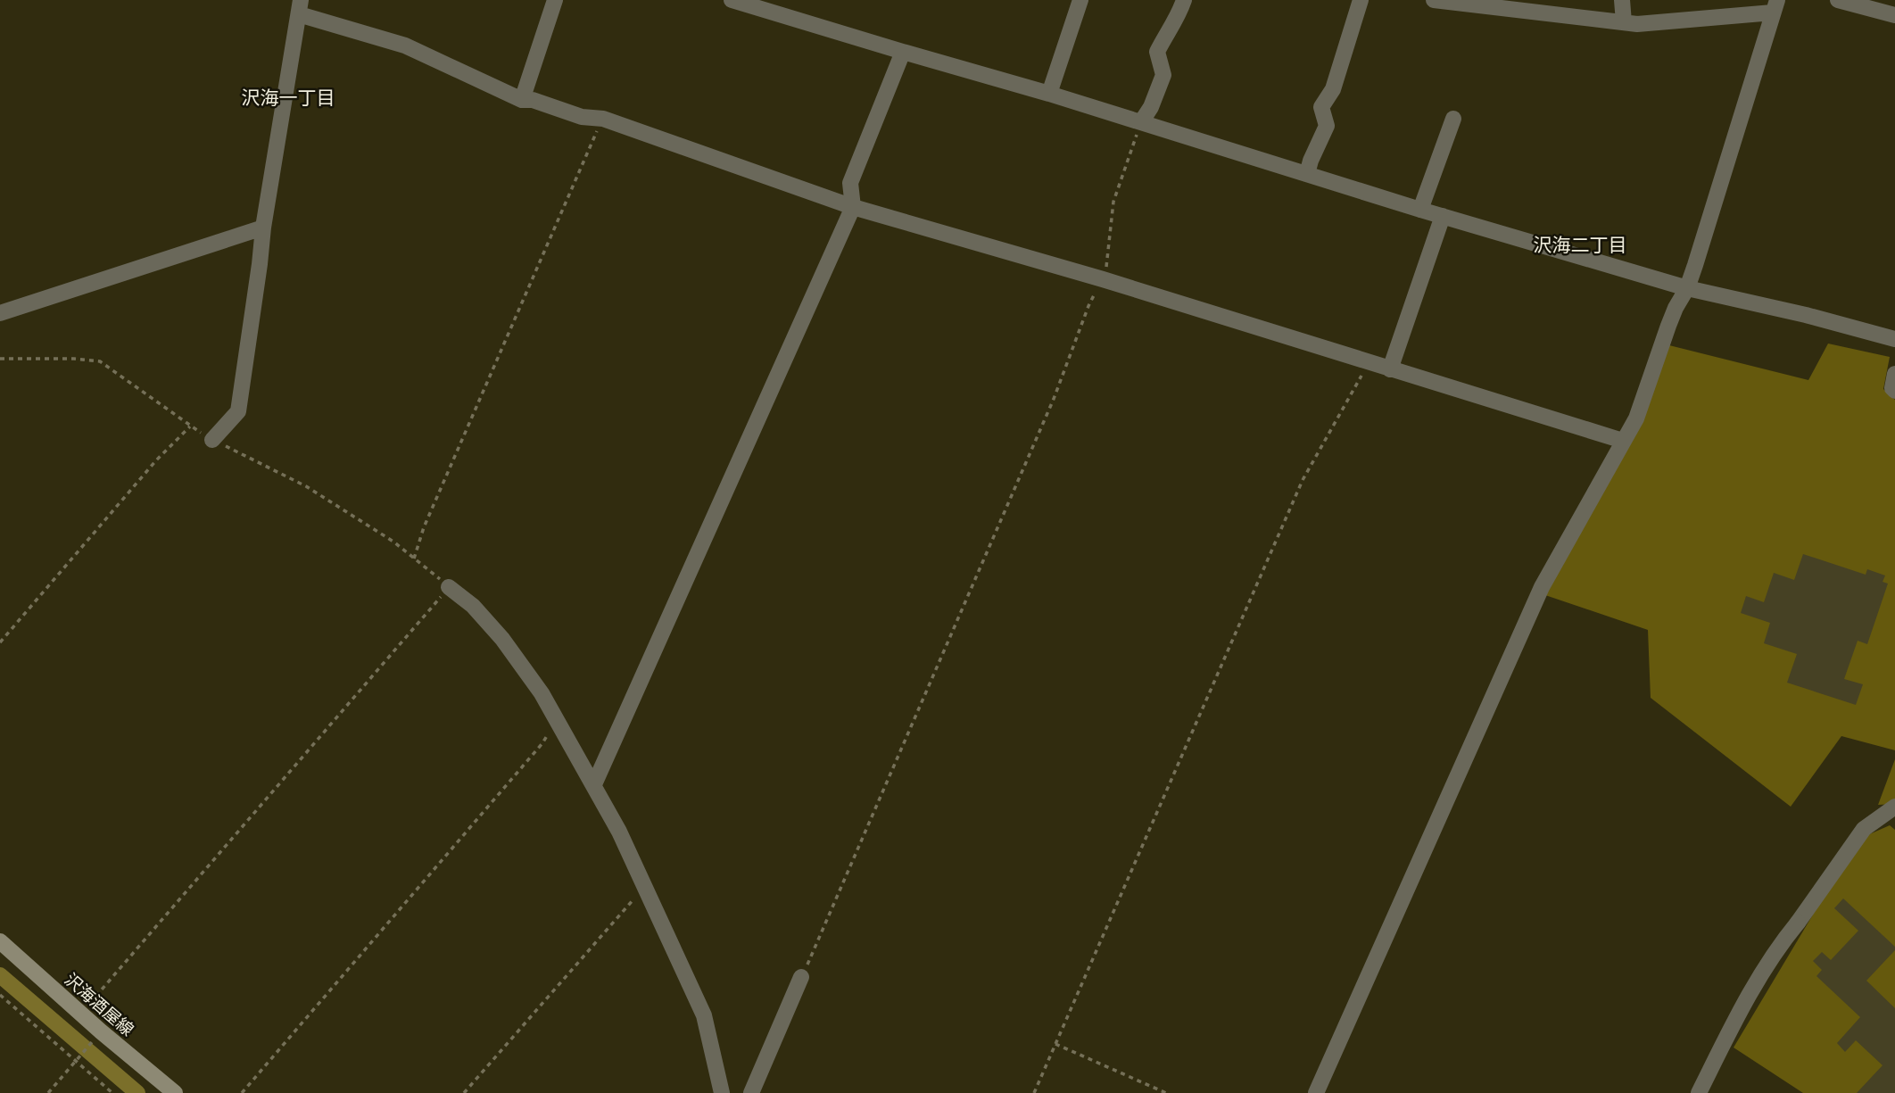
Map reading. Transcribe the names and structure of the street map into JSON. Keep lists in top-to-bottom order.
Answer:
{
  "streets": {
    "main road": ["沢海酒屋線"]
  },
  "districts": ["沢海一丁目", "沢海二丁目"]
}
